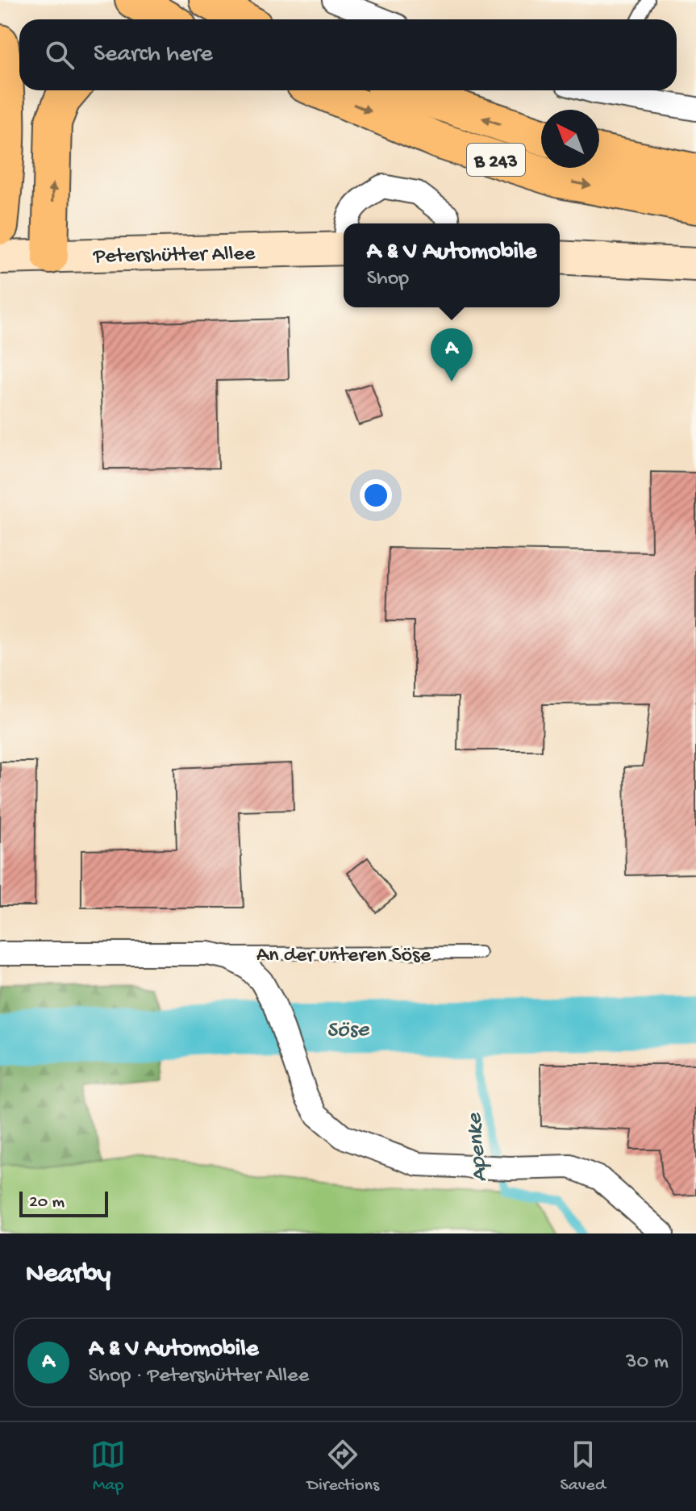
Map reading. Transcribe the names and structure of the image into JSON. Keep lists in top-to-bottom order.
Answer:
{
  "streets": {
    "highway": ["B 243"],
    "main road": ["Petershütter Allee"],
    "street": ["An der unteren Söse"]
  },
  "water": ["Söse", "Apenke"],
  "scale_bar": "20 m",
  "north": "top left",
  "page": {
    "search": "Search here",
    "popup": ["A & V Automobile", "Shop"],
    "pins": "A",
    "scale": "20 m",
    "heading": "Nearby",
    "list": [
      {
        "mark": "A",
        "name": "A & V Automobile",
        "note": "Shop · Petershütter Allee",
        "value": "30 m"
      }
    ],
    "nav": ["Map", "Directions", "Saved"]
  }
}
